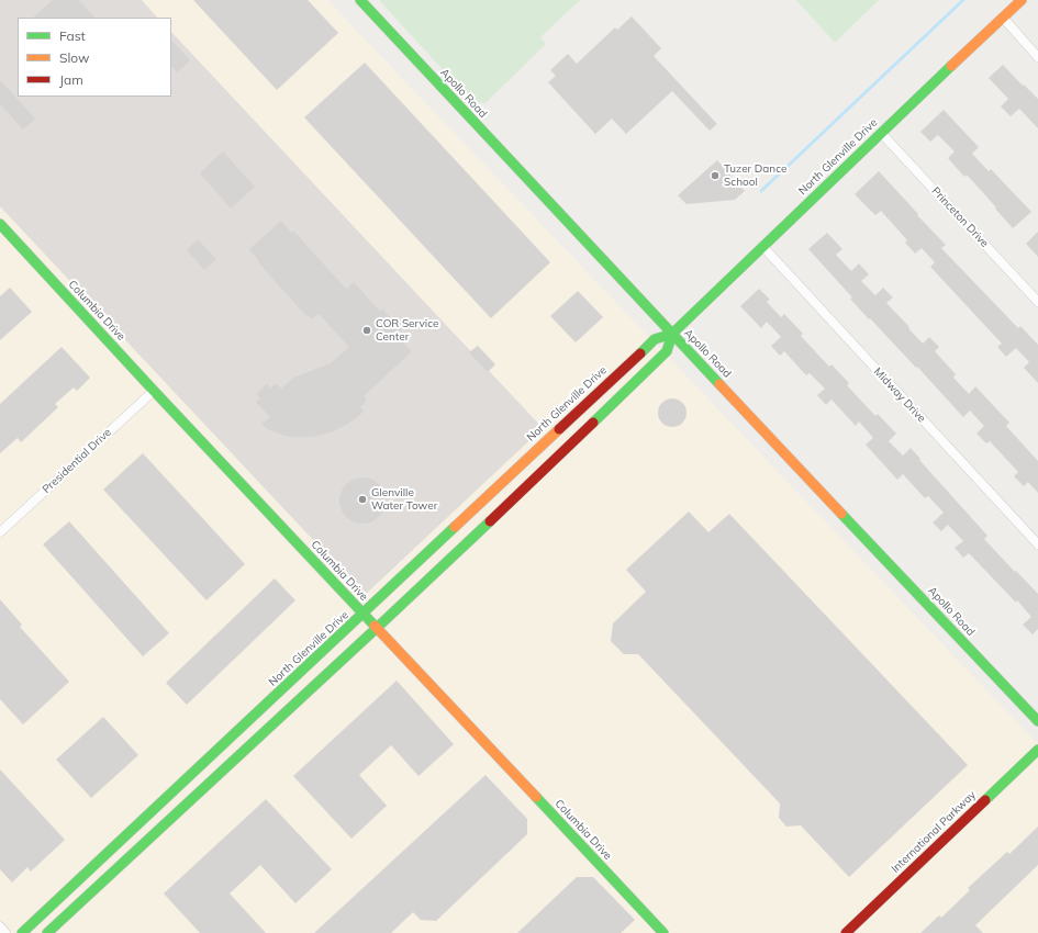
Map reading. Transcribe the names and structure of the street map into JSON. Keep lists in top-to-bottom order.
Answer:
{
  "streets": {
    "street": [
      "Apollo Road",
      "North Glenville Drive",
      "Princeton Drive",
      "Columbia Drive",
      "Midway Drive",
      "Presidential Drive",
      "International Parkway"
    ]
  },
  "crossings": [
    ["Apollo Road", "North Glenville Drive"],
    ["North Glenville Drive", "Princeton Drive"],
    ["North Glenville Drive", "Columbia Drive"],
    ["North Glenville Drive", "Midway Drive"],
    ["Columbia Drive", "Presidential Drive"]
  ],
  "places": ["Tuzer Dance School", "COR Service Center", "Glenville Water Tower"],
  "legend": ["Fast", "Slow", "Jam"]
}
